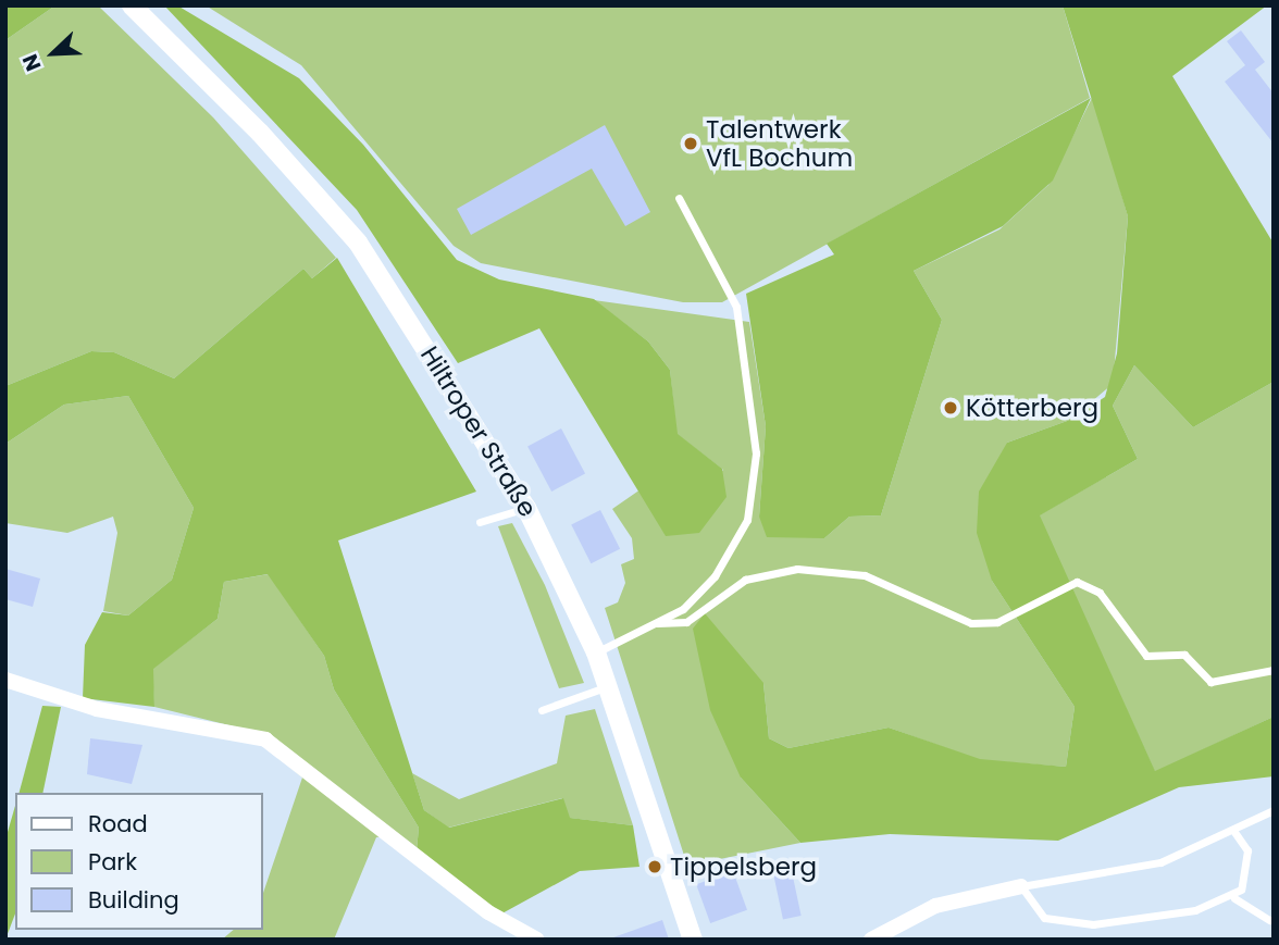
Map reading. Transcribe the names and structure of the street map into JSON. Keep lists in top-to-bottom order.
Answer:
{
  "streets": {
    "street": ["Hiltroper Straße"]
  },
  "places": ["Talentwerk VfL Bochum", "Kötterberg", "Tippelsberg"],
  "legend": ["Road", "Park", "Building"],
  "north": "bottom left"
}
